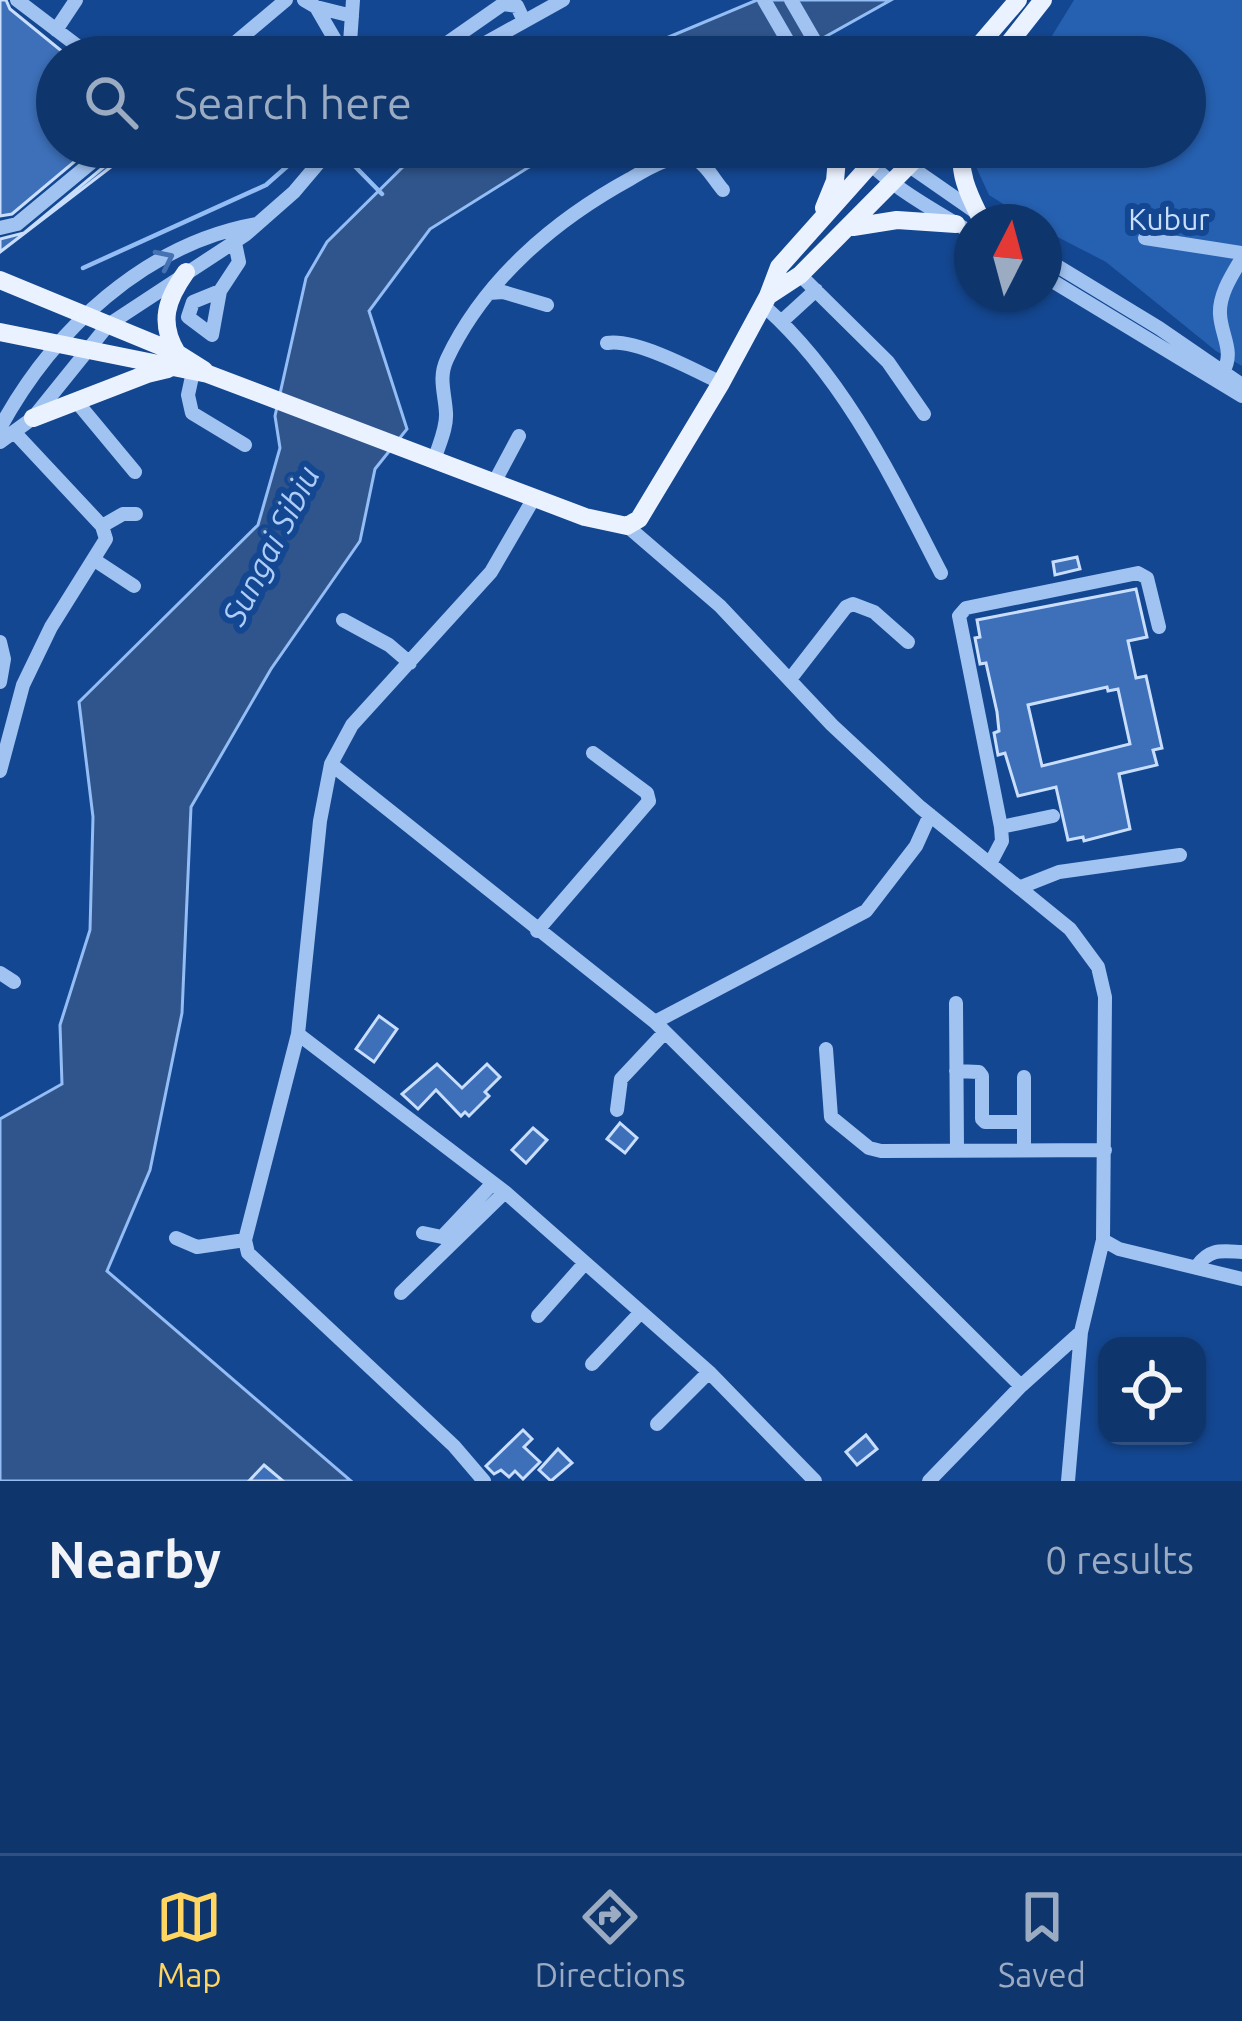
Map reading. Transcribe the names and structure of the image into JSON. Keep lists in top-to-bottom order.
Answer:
{
  "water": ["Sungai Sibiu"],
  "parks": ["Kubur"],
  "north": "top",
  "page": {
    "search": "Search here",
    "heading": ["Nearby", "0 results"],
    "nav": ["Map", "Directions", "Saved"]
  }
}
